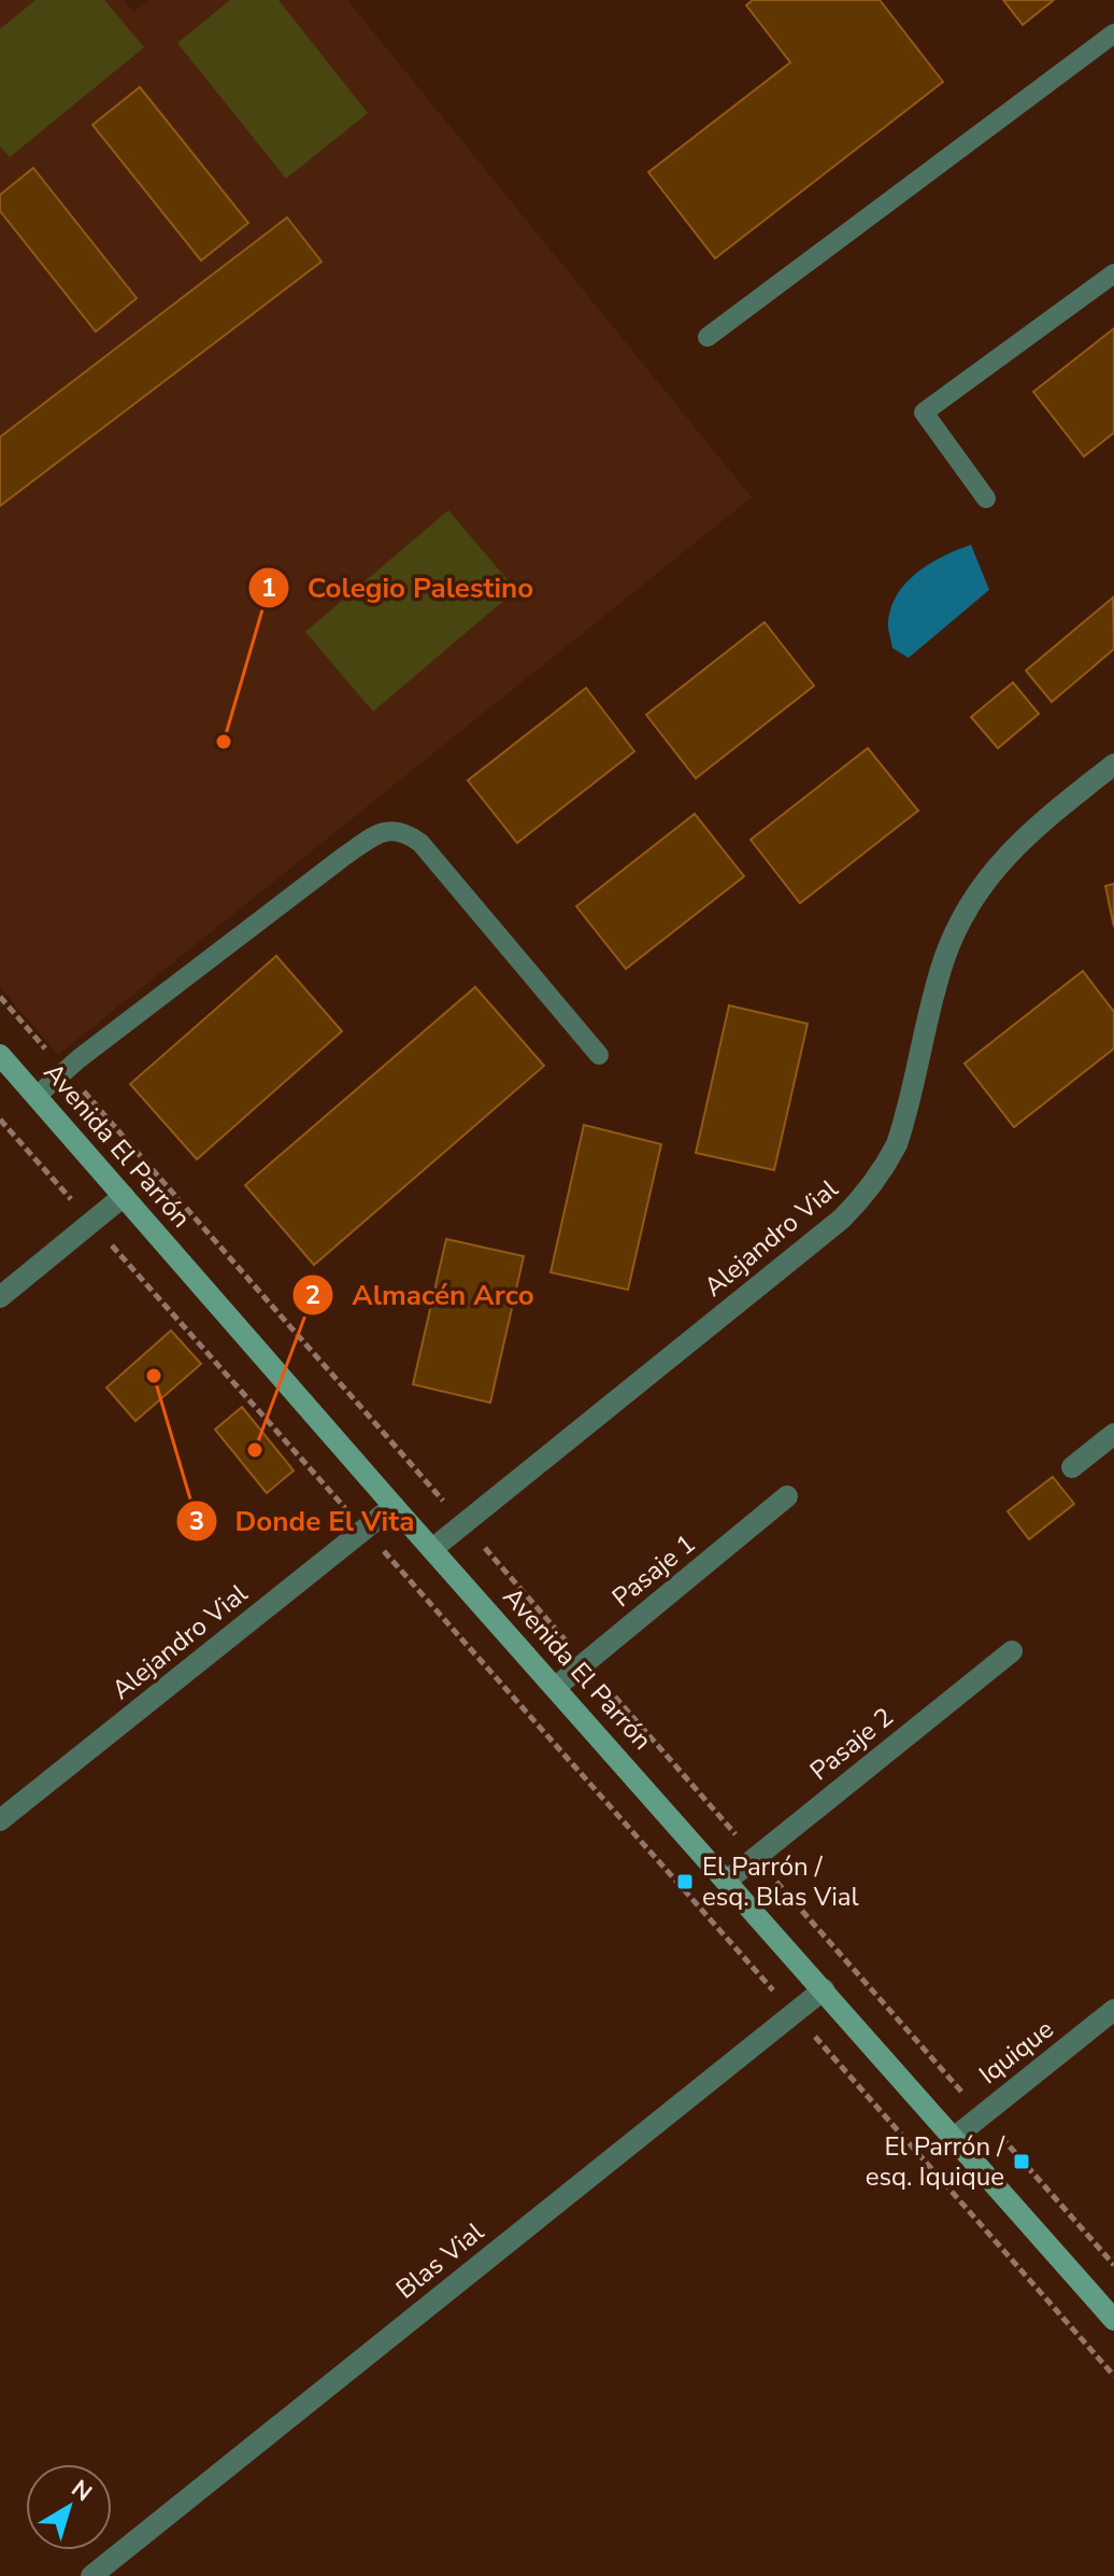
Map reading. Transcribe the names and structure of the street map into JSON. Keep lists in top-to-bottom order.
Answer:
{
  "streets": {
    "main road": ["Avenida El Parrón"],
    "street": [
      "Alejandro Vial",
      "Pasaje 1",
      "Pasaje 2",
      "Iquique",
      "Blas Vial"
    ]
  },
  "crossings": [
    ["Avenida El Parrón", "Alejandro Vial"],
    ["Avenida El Parrón", "Pasaje 1"],
    ["Avenida El Parrón", "Pasaje 2"],
    ["Avenida El Parrón", "Iquique"],
    ["Avenida El Parrón", "Blas Vial"]
  ],
  "places": {
    "other": ["Colegio Palestino", "Donde El Vita", "Almacén Arco"],
    "transit": ["El Parrón / esq. Blas Vial", "El Parrón / esq. Iquique"]
  },
  "north": "top right"
}
